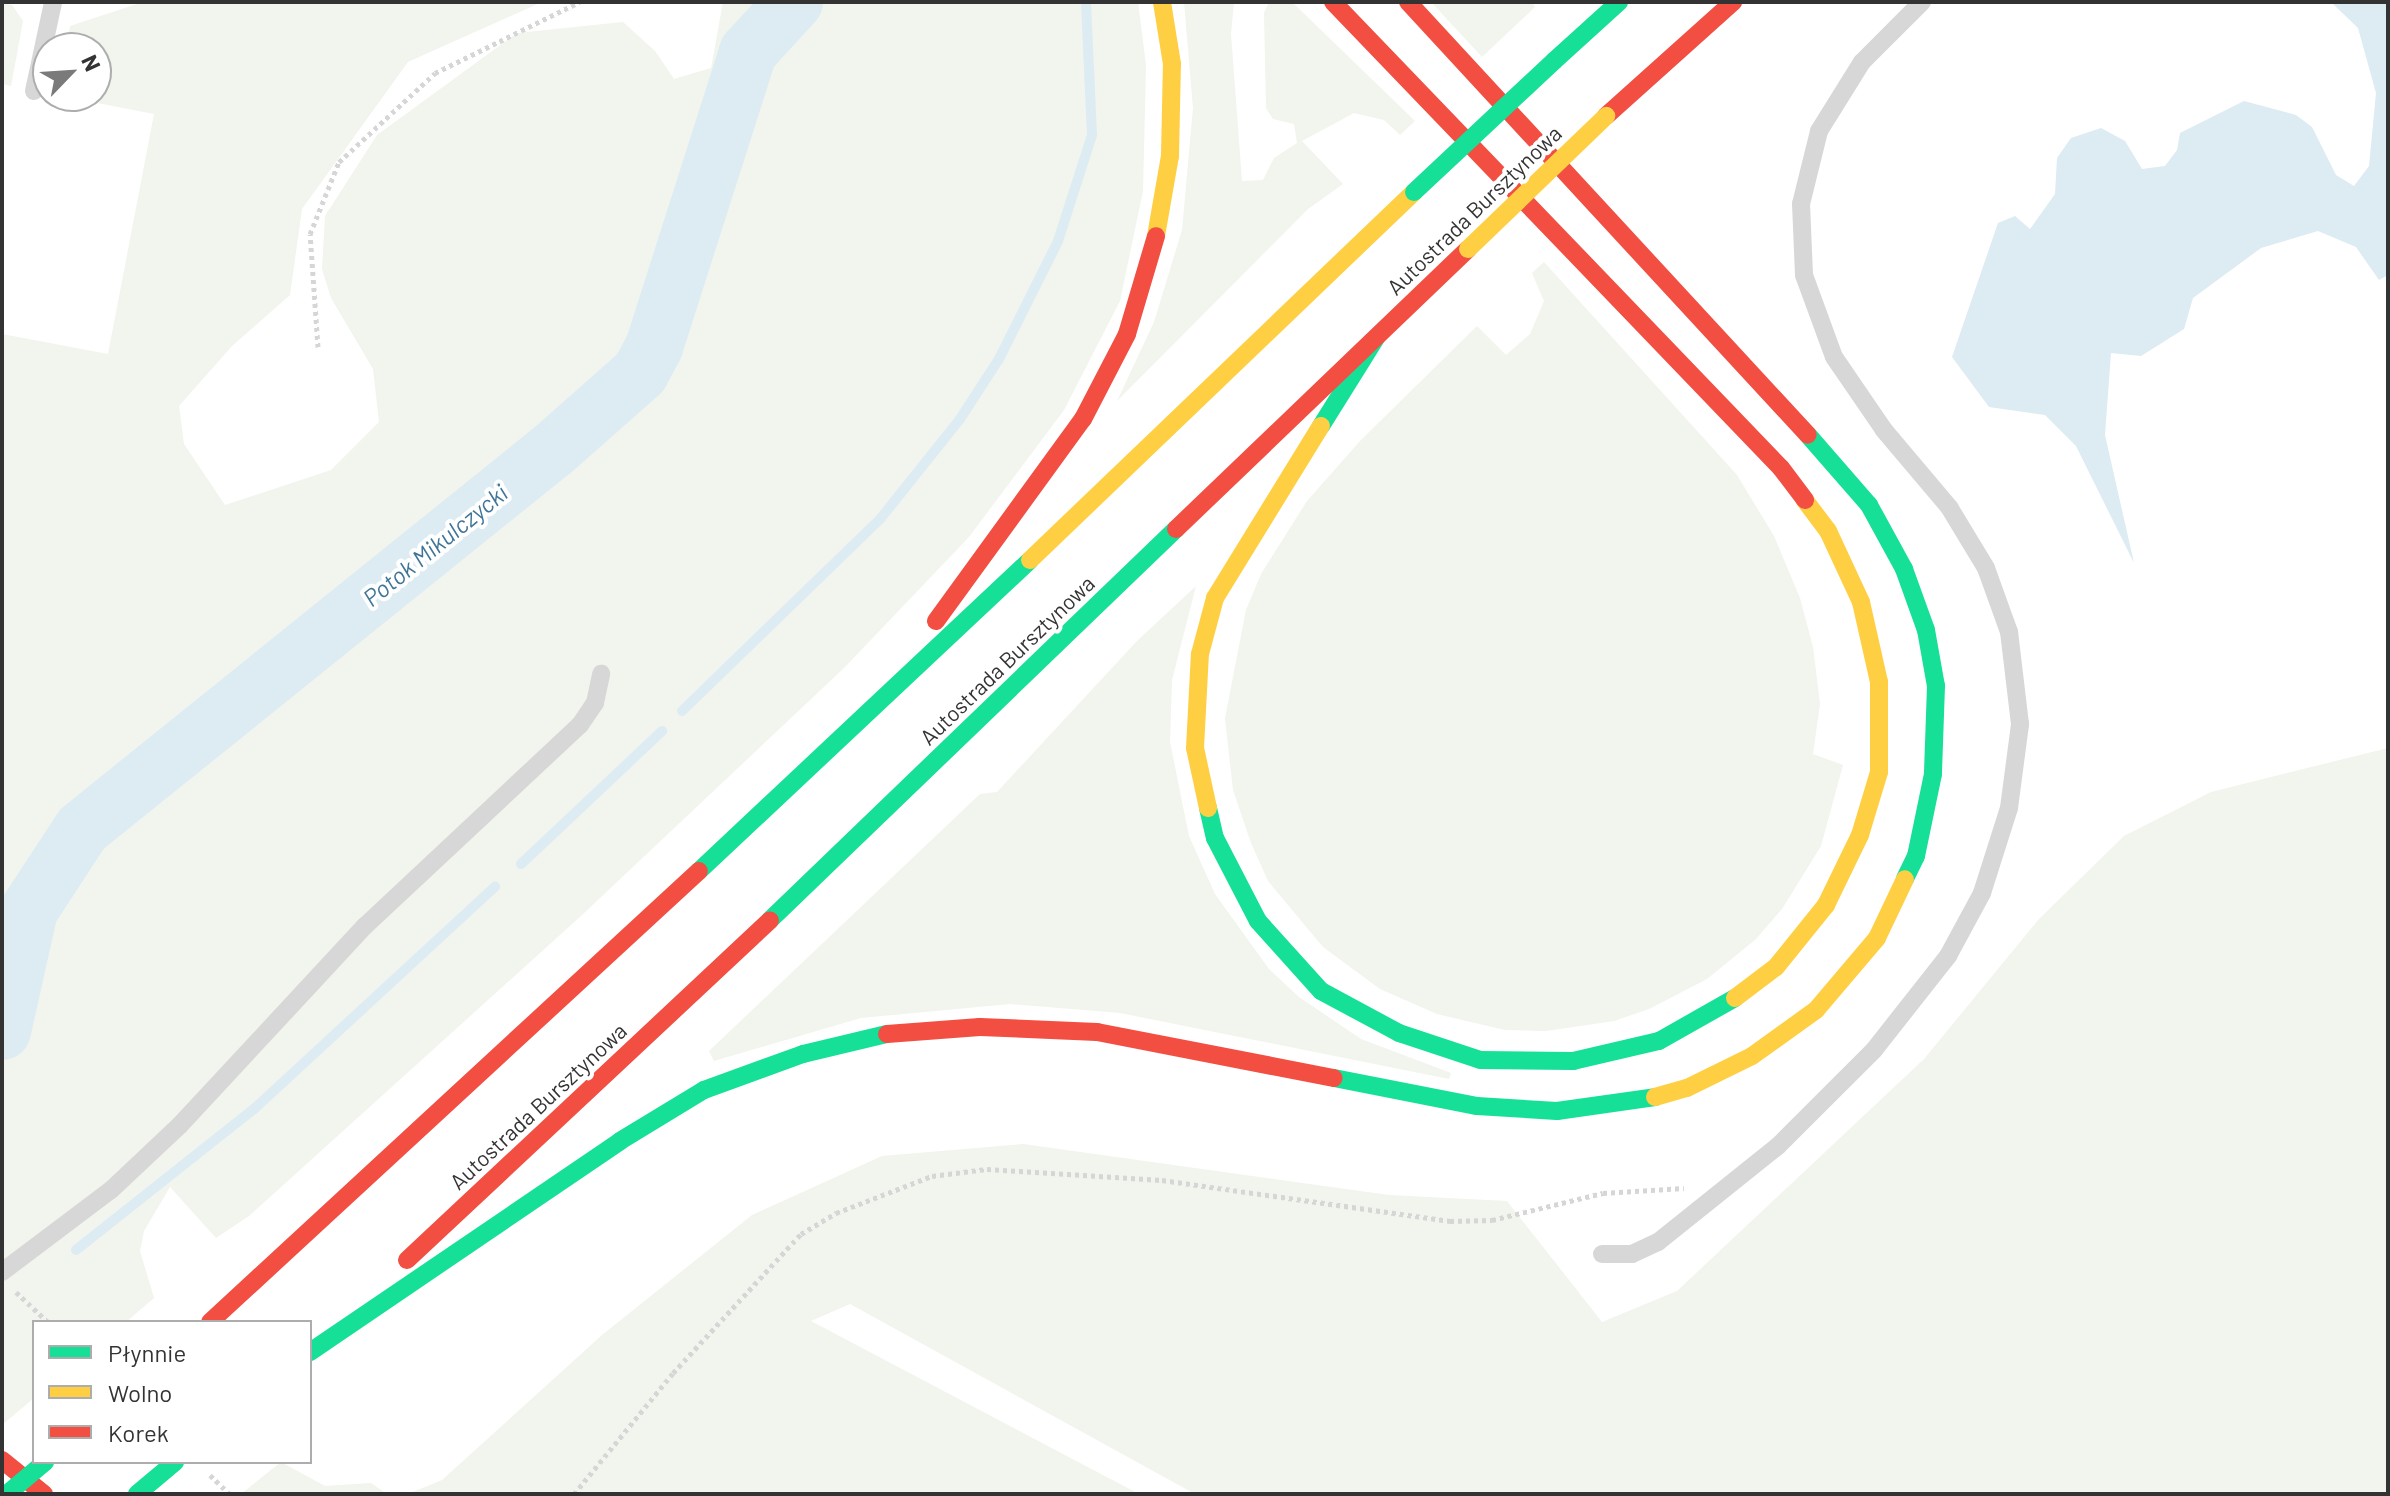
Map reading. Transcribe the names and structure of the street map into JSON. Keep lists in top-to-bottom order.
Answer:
{
  "streets": {
    "main road": ["Autostrada Bursztynowa"]
  },
  "water": ["Potok Mikulczycki"],
  "legend": ["Płynnie", "Wolno", "Korek"],
  "north": "top right"
}
